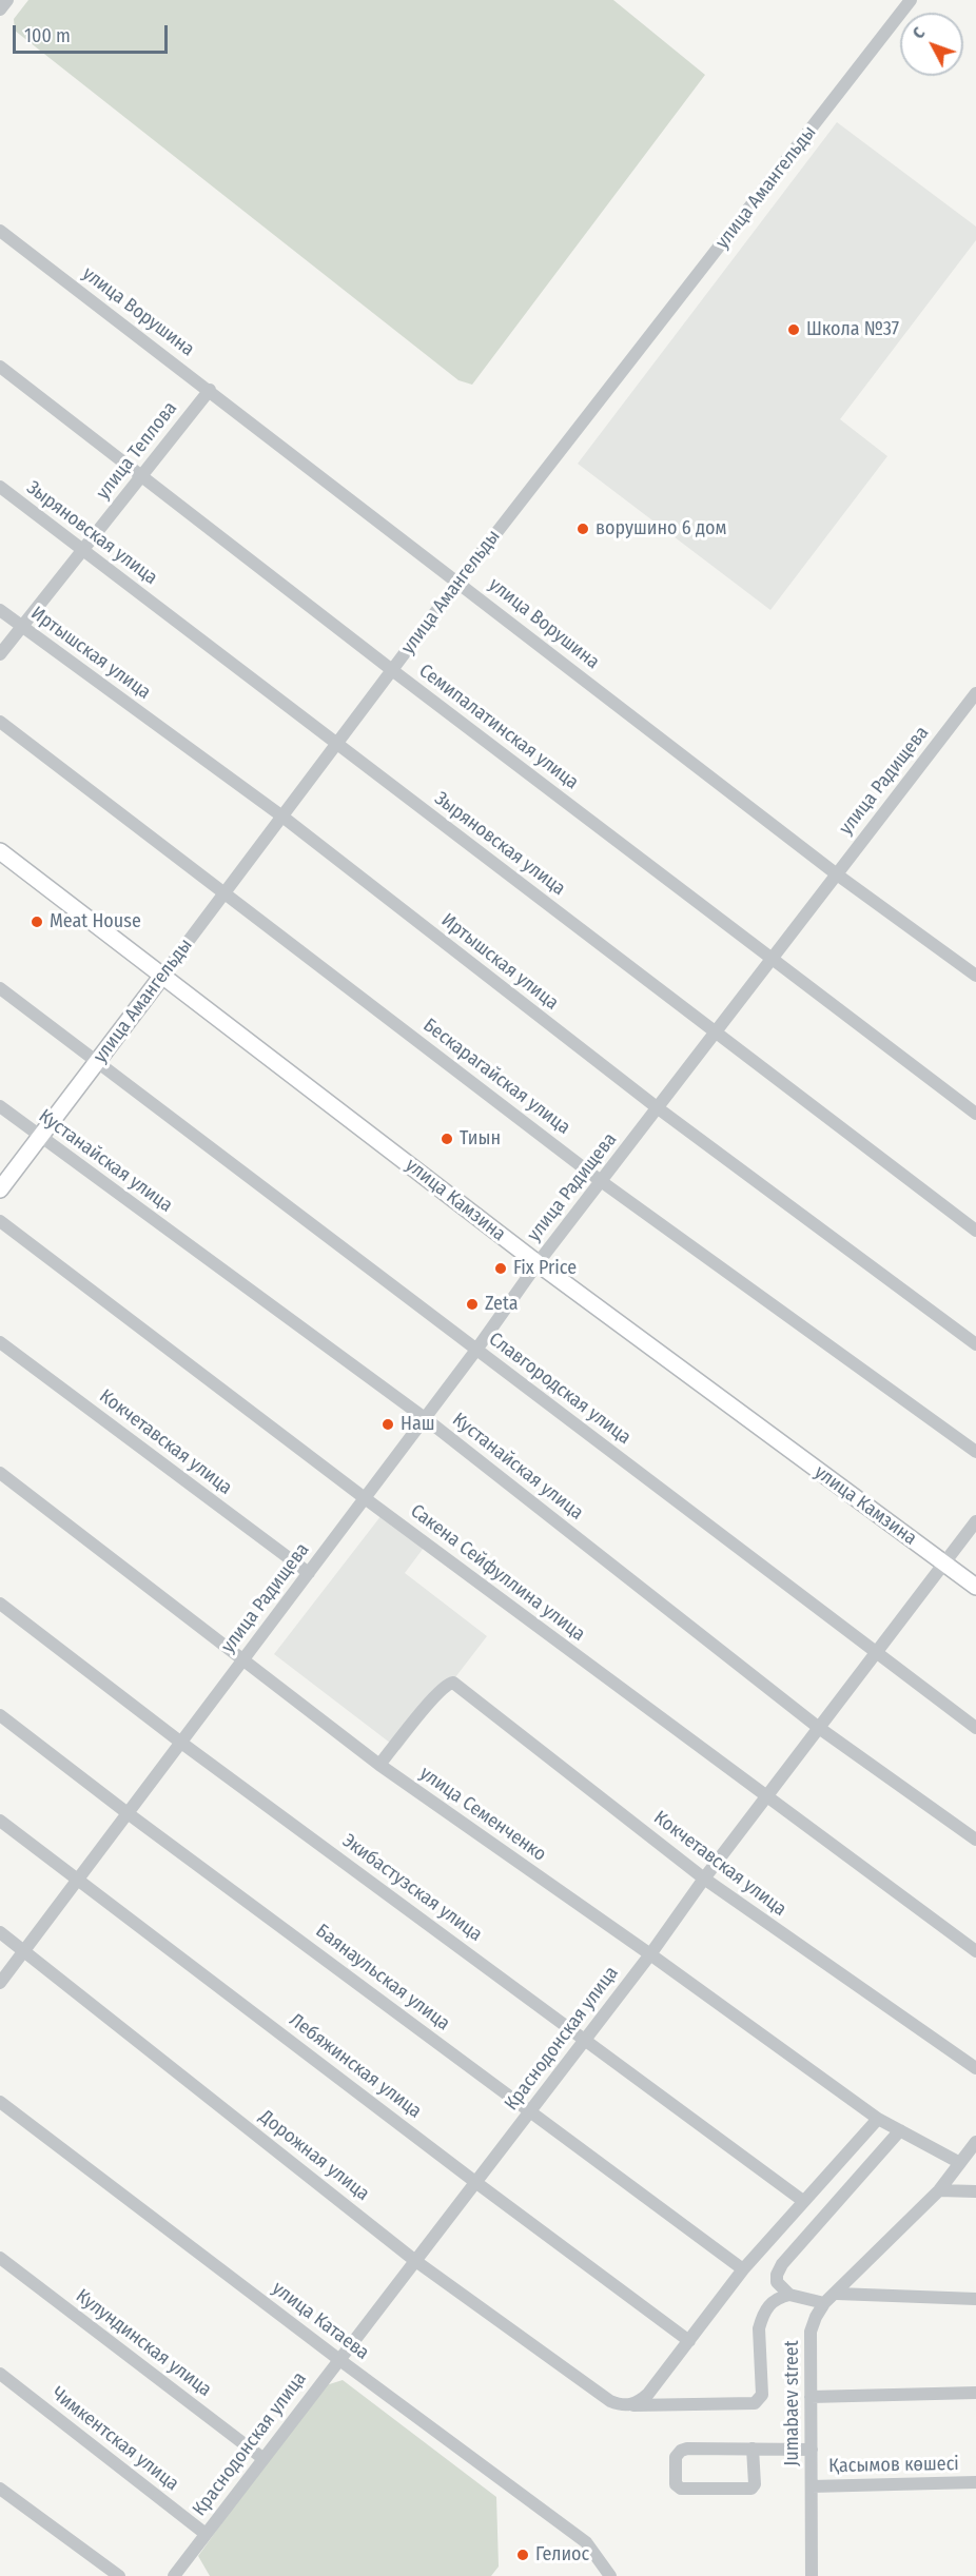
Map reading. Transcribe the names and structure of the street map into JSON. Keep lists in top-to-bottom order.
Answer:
{
  "streets": {
    "main road": ["улица Амангельды", "улица Камзина"],
    "street": [
      "улица Ворушина",
      "улица Теплова",
      "Зыряновская улица",
      "Иртышская улица",
      "Семипалатинская улица",
      "улица Радищева",
      "Бескарагайская улица",
      "Кустанайская улица",
      "Славгородская улица",
      "Кокчетавская улица",
      "Сакена Сейфуллина улица",
      "улица Семенченко",
      "Экибастузская улица",
      "Баянаульская улица",
      "Краснодонская улица",
      "Лебяжинская улица",
      "Дорожная улица",
      "улица Катаева",
      "Кулундинская улица",
      "Jumabaev street",
      "Чимкентская улица",
      "Қасымов көшесі"
    ]
  },
  "crossings": [
    ["улица Амангельды", "улица Ворушина"],
    ["улица Амангельды", "Зыряновская улица"],
    ["улица Амангельды", "Иртышская улица"],
    ["улица Амангельды", "Семипалатинская улица"],
    ["улица Амангельды", "Бескарагайская улица"],
    ["улица Амангельды", "Кустанайская улица"],
    ["улица Амангельды", "улица Камзина"],
    ["улица Амангельды", "Славгородская улица"],
    ["улица Ворушина", "улица Теплова"],
    ["улица Ворушина", "улица Радищева"],
    ["улица Теплова", "Зыряновская улица"],
    ["улица Теплова", "Иртышская улица"],
    ["улица Теплова", "Семипалатинская улица"],
    ["Зыряновская улица", "улица Радищева"],
    ["Иртышская улица", "улица Радищева"],
    ["Семипалатинская улица", "улица Радищева"],
    ["улица Радищева", "Бескарагайская улица"],
    ["улица Радищева", "Кустанайская улица"],
    ["улица Радищева", "улица Камзина"],
    ["улица Радищева", "Славгородская улица"],
    ["улица Радищева", "Кокчетавская улица"],
    ["улица Радищева", "Сакена Сейфуллина улица"],
    ["улица Радищева", "улица Семенченко"],
    ["улица Радищева", "Экибастузская улица"],
    ["улица Радищева", "Баянаульская улица"],
    ["улица Радищева", "Лебяжинская улица"],
    ["улица Радищева", "Дорожная улица"],
    ["Кустанайская улица", "Краснодонская улица"],
    ["улица Камзина", "Краснодонская улица"],
    ["Славгородская улица", "Краснодонская улица"],
    ["Кокчетавская улица", "улица Семенченко"],
    ["Кокчетавская улица", "Краснодонская улица"],
    ["Сакена Сейфуллина улица", "Краснодонская улица"],
    ["улица Семенченко", "Краснодонская улица"],
    ["улица Семенченко", "Jumabaev street"],
    ["Экибастузская улица", "Краснодонская улица"],
    ["Баянаульская улица", "Краснодонская улица"],
    ["Краснодонская улица", "Лебяжинская улица"],
    ["Краснодонская улица", "Дорожная улица"],
    ["Краснодонская улица", "улица Катаева"],
    ["Краснодонская улица", "Кулундинская улица"],
    ["Краснодонская улица", "Чимкентская улица"],
    ["Jumabaev street", "Қасымов көшесі"]
  ],
  "places": [
    "Школа №37",
    "ворушино 6 дом",
    "Meat House",
    "Тиын",
    "Fix Price",
    "Zeta",
    "Наш",
    "Гелиос"
  ],
  "scale_bar": "100 m",
  "north": "top left"
}
